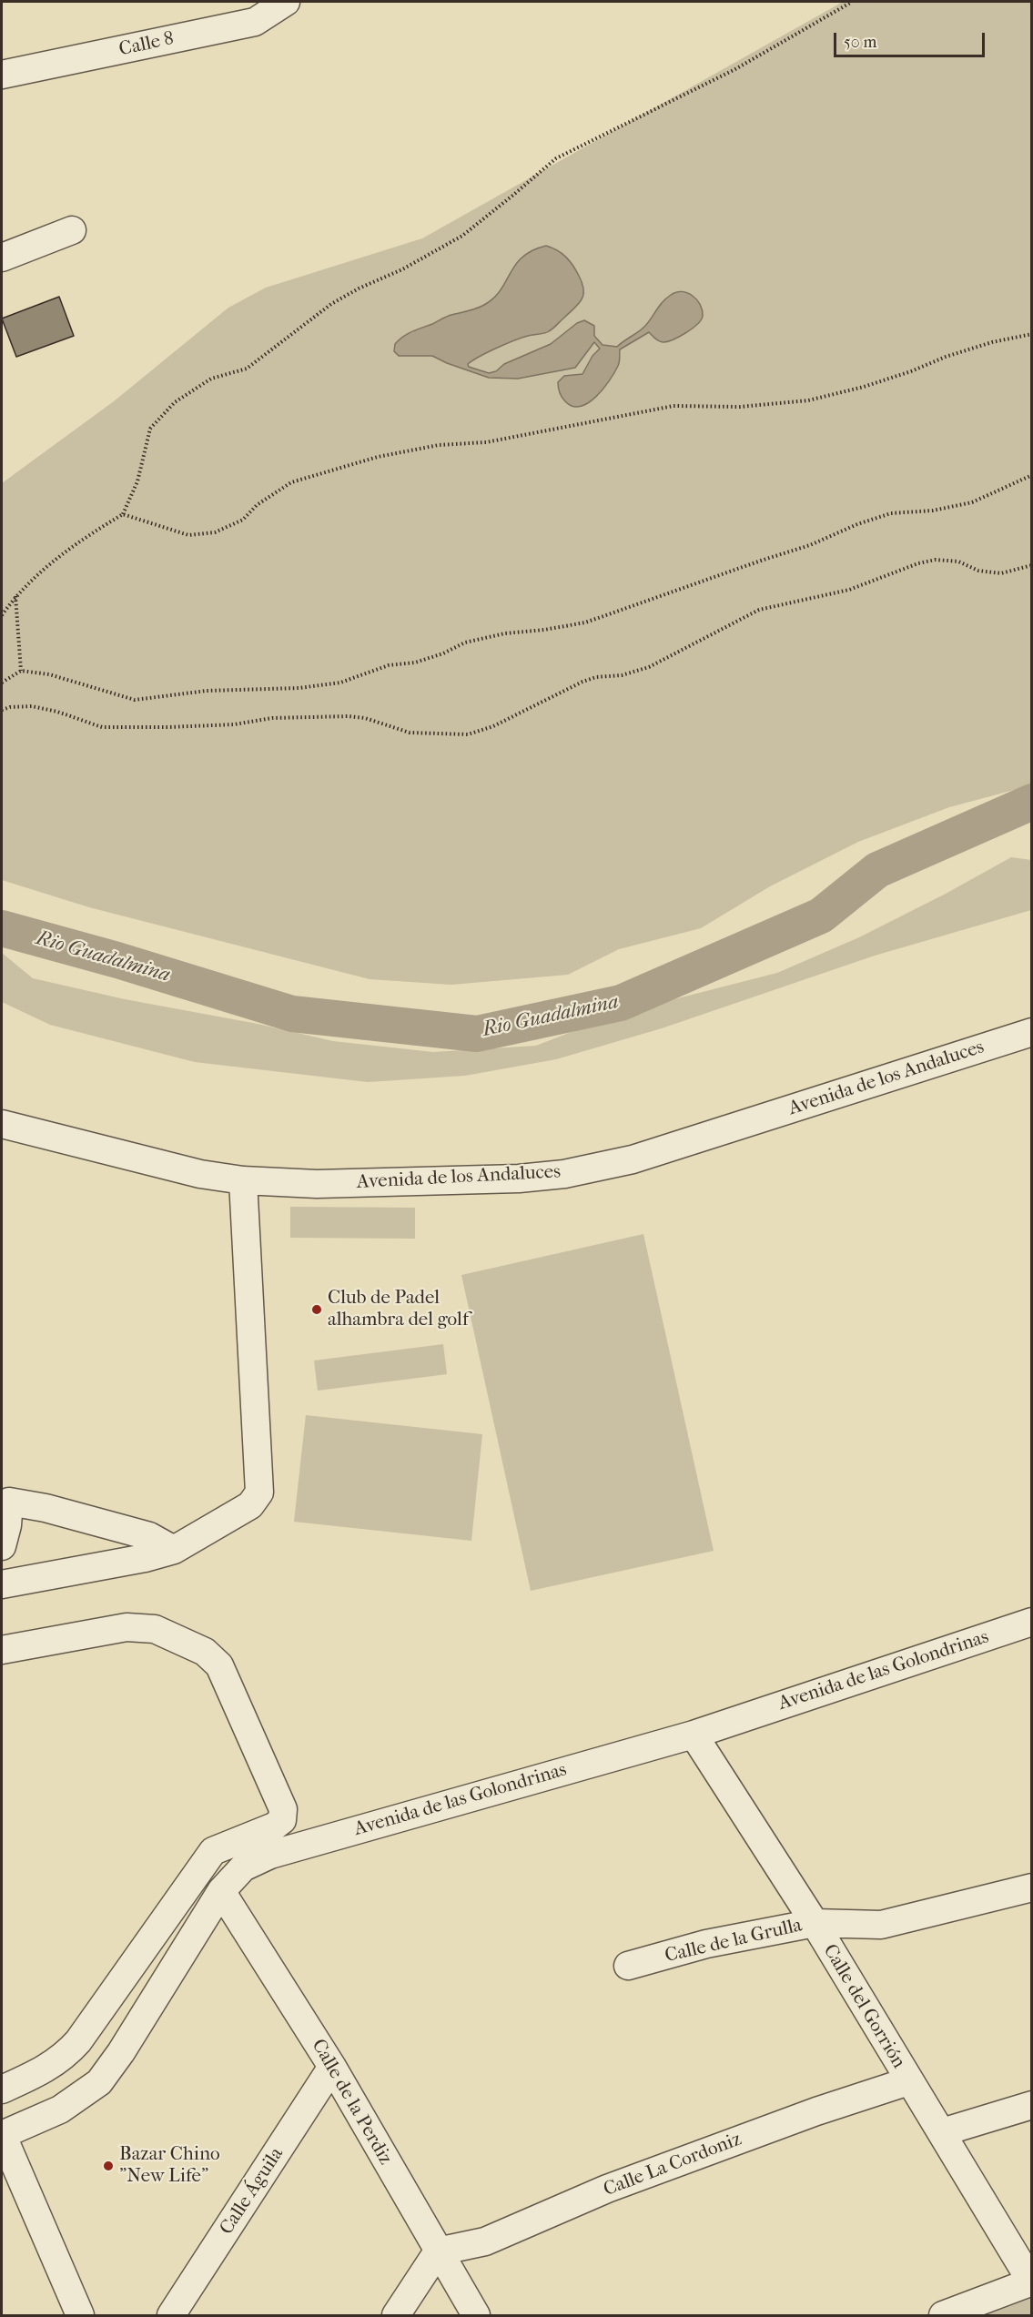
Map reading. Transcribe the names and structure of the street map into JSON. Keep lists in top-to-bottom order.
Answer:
{
  "streets": {
    "street": [
      "Calle 8",
      "Avenida de los Andaluces",
      "Avenida de las Golondrinas",
      "Calle de la Grulla",
      "Calle del Gorrión",
      "Calle de la Perdiz",
      "Calle La Cordoniz",
      "Calle Águila"
    ]
  },
  "crossings": [
    ["Avenida de las Golondrinas", "Calle del Gorrión"],
    ["Avenida de las Golondrinas", "Calle de la Perdiz"],
    ["Calle de la Grulla", "Calle del Gorrión"],
    ["Calle del Gorrión", "Calle La Cordoniz"],
    ["Calle de la Perdiz", "Calle La Cordoniz"],
    ["Calle de la Perdiz", "Calle Águila"]
  ],
  "water": ["Rio Guadalmina"],
  "places": ["Club de Padel alhambra del golf", "Bazar Chino \"New Life\""],
  "scale_bar": "50 m"
}
